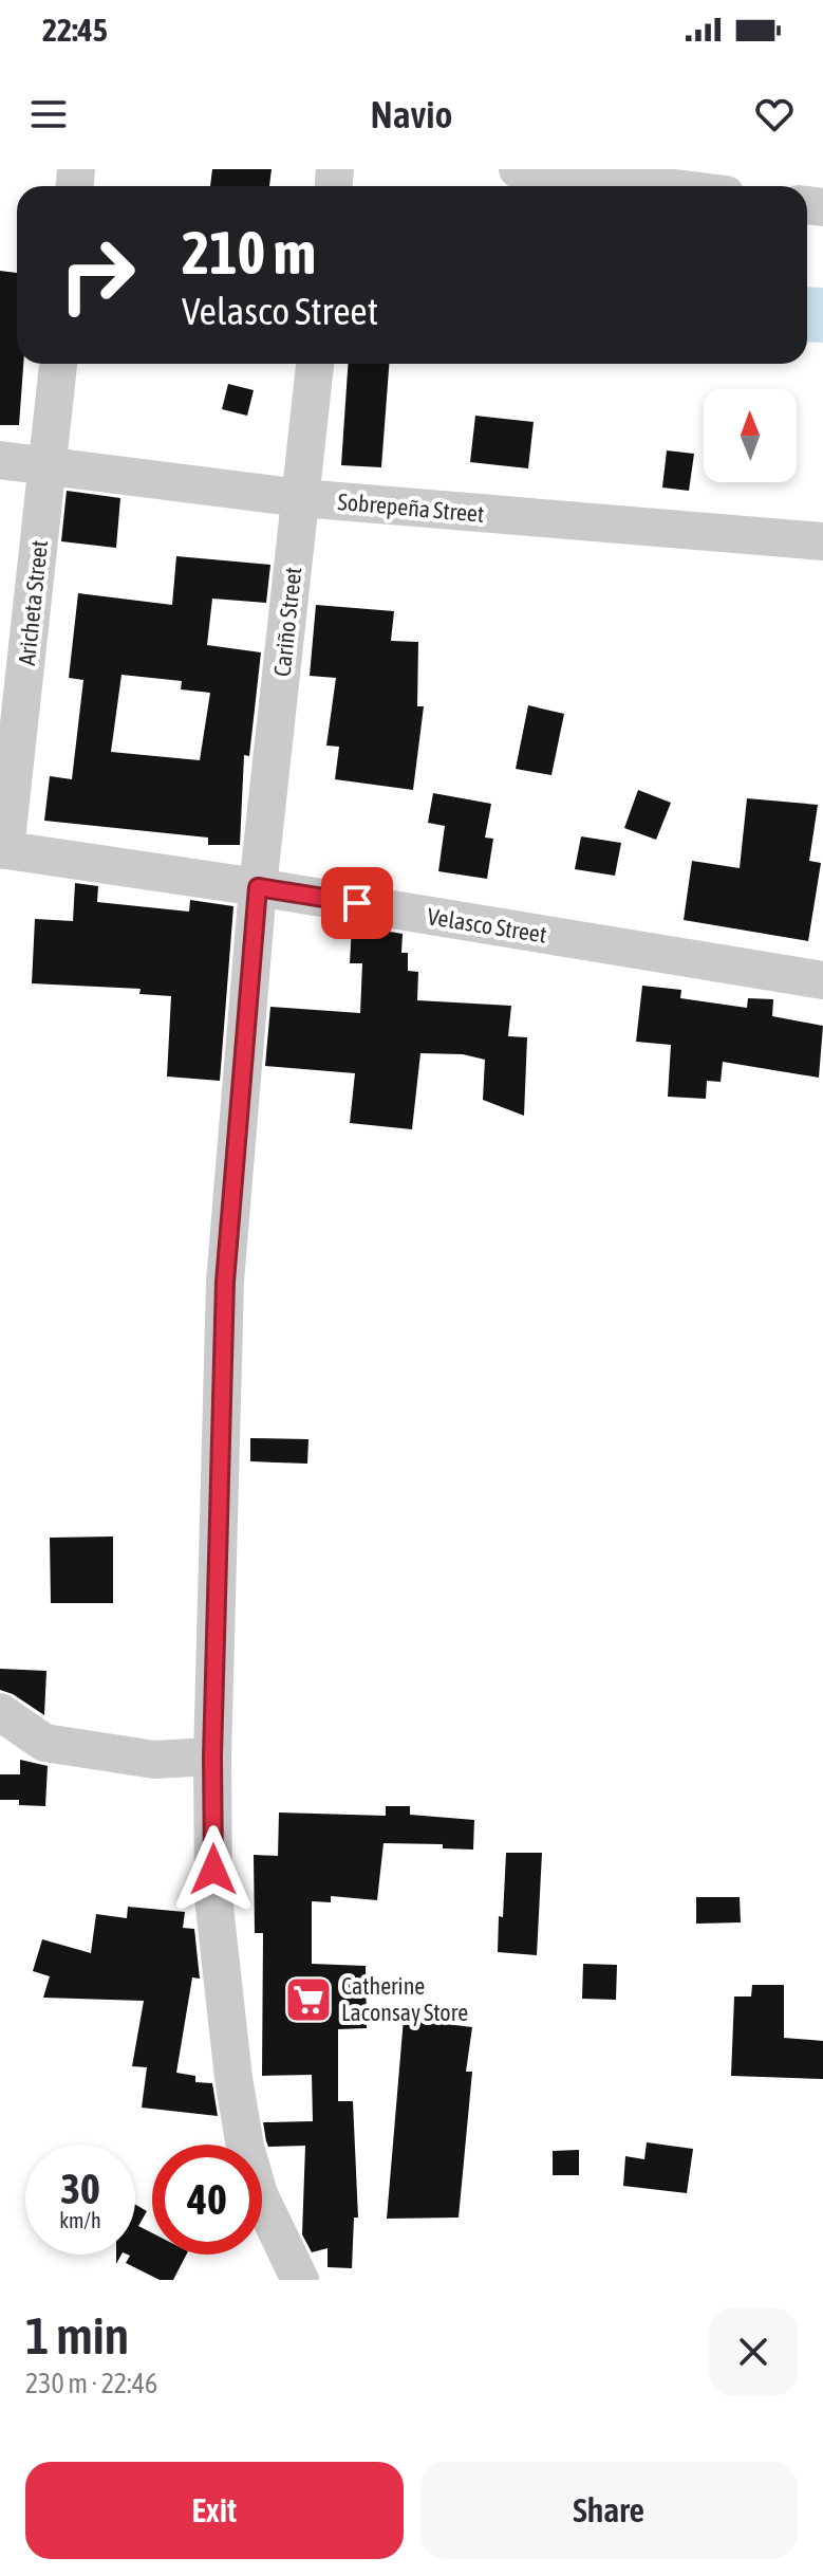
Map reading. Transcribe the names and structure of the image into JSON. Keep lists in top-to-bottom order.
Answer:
{
  "streets": {
    "street": [
      "Sobrepeña Street",
      "Aricheta Street",
      "Cariño Street",
      "Velasco Street"
    ]
  },
  "crossings": [
    ["Sobrepeña Street", "Aricheta Street"],
    ["Sobrepeña Street", "Cariño Street"],
    ["Aricheta Street", "Velasco Street"],
    ["Cariño Street", "Velasco Street"]
  ],
  "places": {
    "supermarket": ["Catherine Laconsay Store"]
  },
  "north": "top",
  "page": {
    "status": "22:45",
    "header": "Navio",
    "turn": ["210 m", "Velasco Street"],
    "speed": "30 km/h",
    "limit": "40",
    "heading": ["1 min", "230 m · 22:46"],
    "buttons": ["Exit", "Share"]
  }
}
